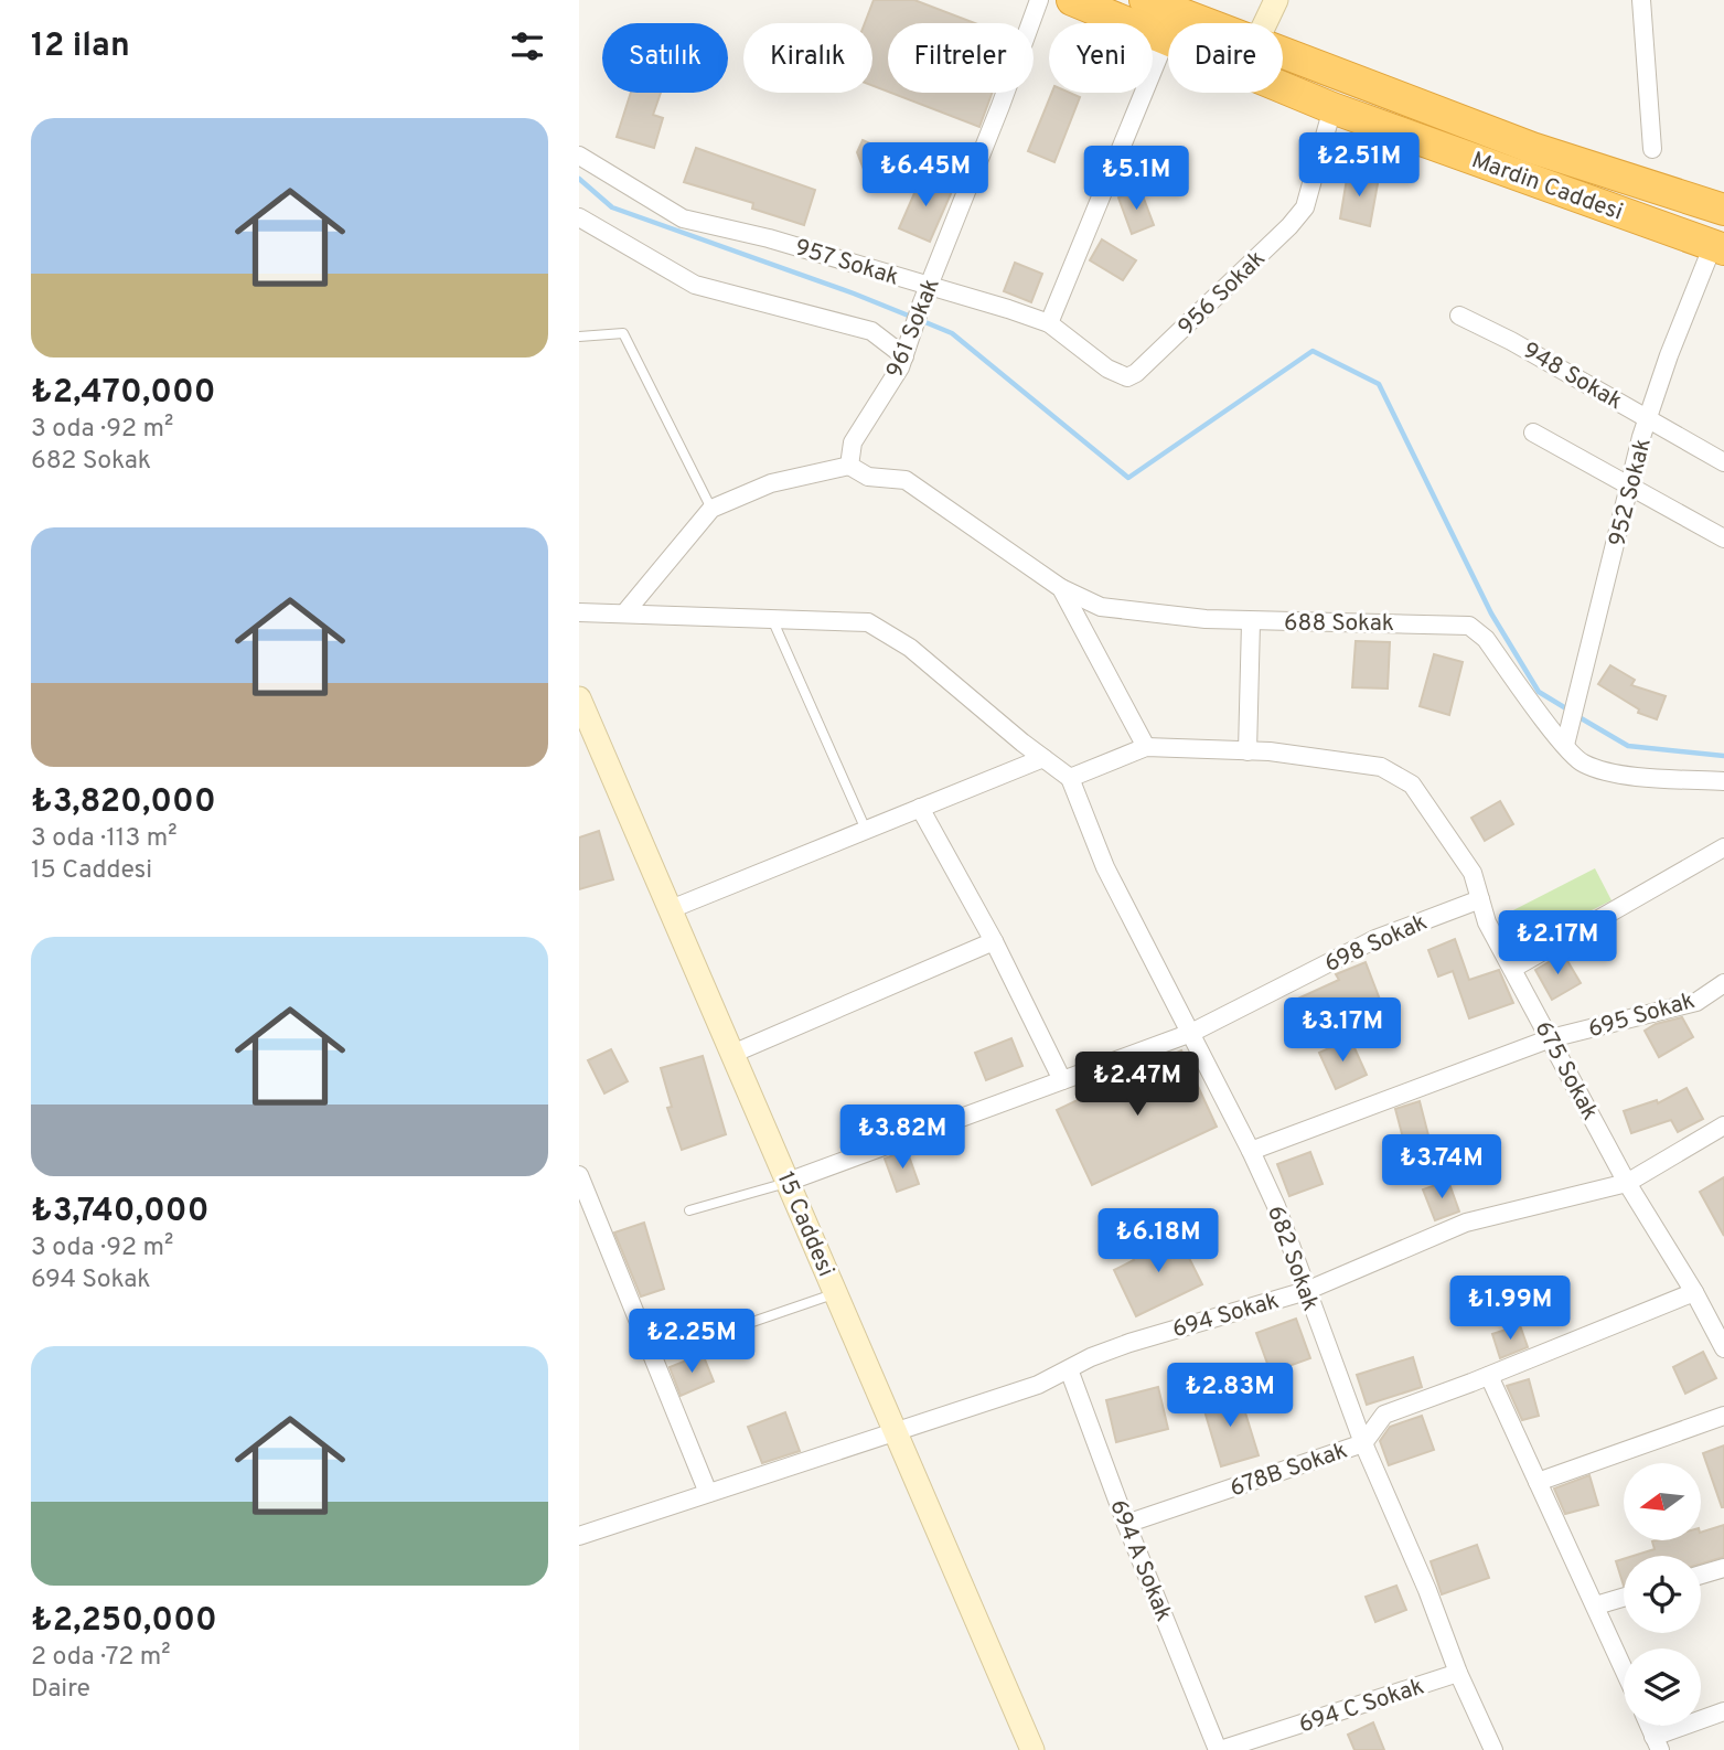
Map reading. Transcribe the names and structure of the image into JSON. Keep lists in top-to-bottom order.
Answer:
{
  "streets": {
    "highway": ["Mardin Caddesi"],
    "street": [
      "957 Sokak",
      "956 Sokak",
      "961 Sokak",
      "948 Sokak",
      "952 Sokak",
      "688 Sokak",
      "698 Sokak",
      "695 Sokak",
      "675 Sokak",
      "15 Caddesi",
      "682 Sokak",
      "694 Sokak",
      "678B Sokak",
      "694 A Sokak",
      "694 C Sokak"
    ]
  },
  "crossings": [
    ["Mardin Caddesi", "956 Sokak"],
    ["Mardin Caddesi", "952 Sokak"],
    ["957 Sokak", "956 Sokak"],
    ["957 Sokak", "961 Sokak"],
    ["948 Sokak", "952 Sokak"],
    ["952 Sokak", "688 Sokak"],
    ["698 Sokak", "675 Sokak"],
    ["698 Sokak", "15 Caddesi"],
    ["698 Sokak", "682 Sokak"],
    ["695 Sokak", "675 Sokak"],
    ["695 Sokak", "682 Sokak"],
    ["675 Sokak", "694 Sokak"],
    ["675 Sokak", "678B Sokak"],
    ["15 Caddesi", "694 Sokak"],
    ["682 Sokak", "694 Sokak"],
    ["682 Sokak", "678B Sokak"],
    ["682 Sokak", "694 C Sokak"],
    ["694 Sokak", "694 A Sokak"],
    ["678B Sokak", "694 A Sokak"],
    ["694 A Sokak", "694 C Sokak"]
  ],
  "north": "left",
  "page": {
    "heading": "12 ilan",
    "chip": [
      "Satılık",
      "Kiralık",
      "Filtreler",
      "Yeni",
      "Daire"
    ],
    "list": [
      {
        "name": "₺2,470,000",
        "note": "3 oda · 92 m² · 682 Sokak"
      },
      {
        "name": "₺3,820,000",
        "note": "3 oda · 113 m² · 15 Caddesi"
      },
      {
        "name": "₺3,740,000",
        "note": "3 oda · 92 m² · 694 Sokak"
      },
      {
        "name": "₺2,250,000",
        "note": "2 oda · 72 m² · Daire"
      }
    ],
    "price": [
      "₺2.51M",
      "₺6.45M",
      "₺5.1M",
      "₺2.17M",
      "₺3.17M",
      "₺2.47M",
      "₺3.82M",
      "₺3.74M",
      "₺6.18M",
      "₺1.99M",
      "₺2.25M",
      "₺2.83M"
    ]
  }
}
